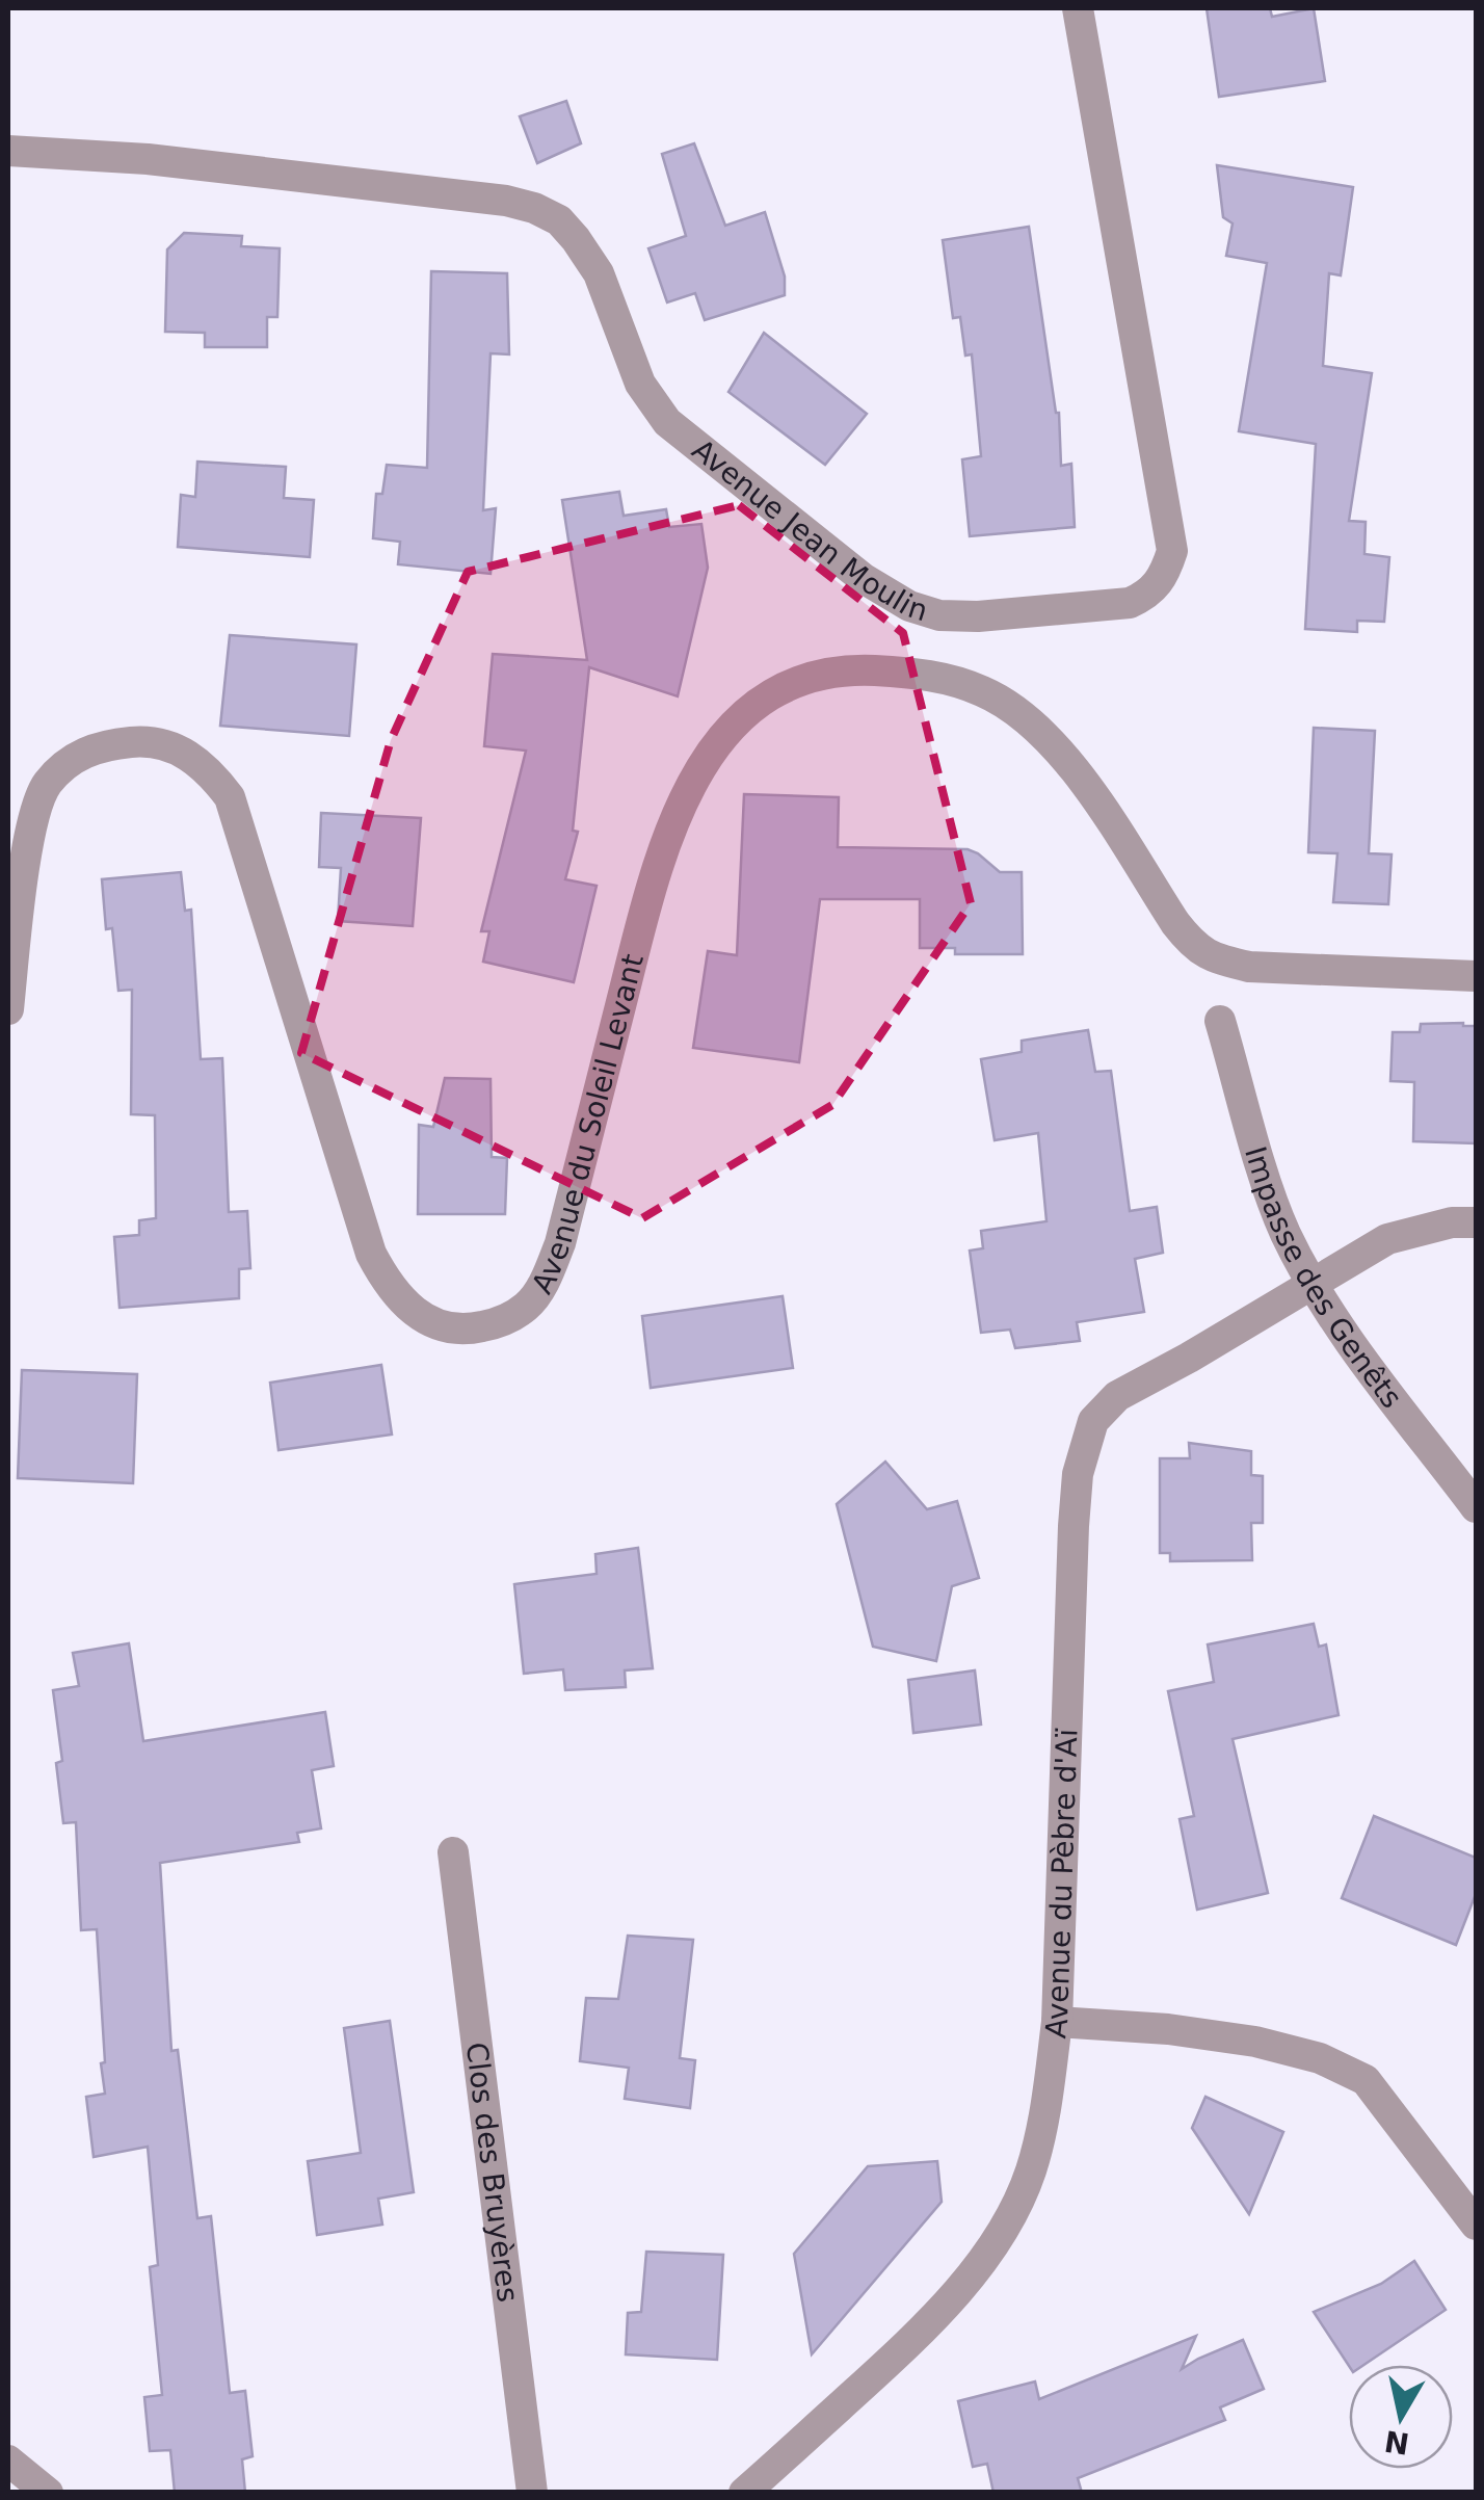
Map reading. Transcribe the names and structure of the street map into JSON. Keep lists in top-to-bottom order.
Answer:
{
  "streets": {
    "street": [
      "Avenue Jean Moulin",
      "Avenue du Soleil Levant",
      "Impasse des Genêts",
      "Avenue du Pèbre d'Aï",
      "Clos des Bruyères"
    ]
  },
  "crossings": [
    ["Impasse des Genêts", "Avenue du Pèbre d'Aï"]
  ],
  "north": "bottom"
}
